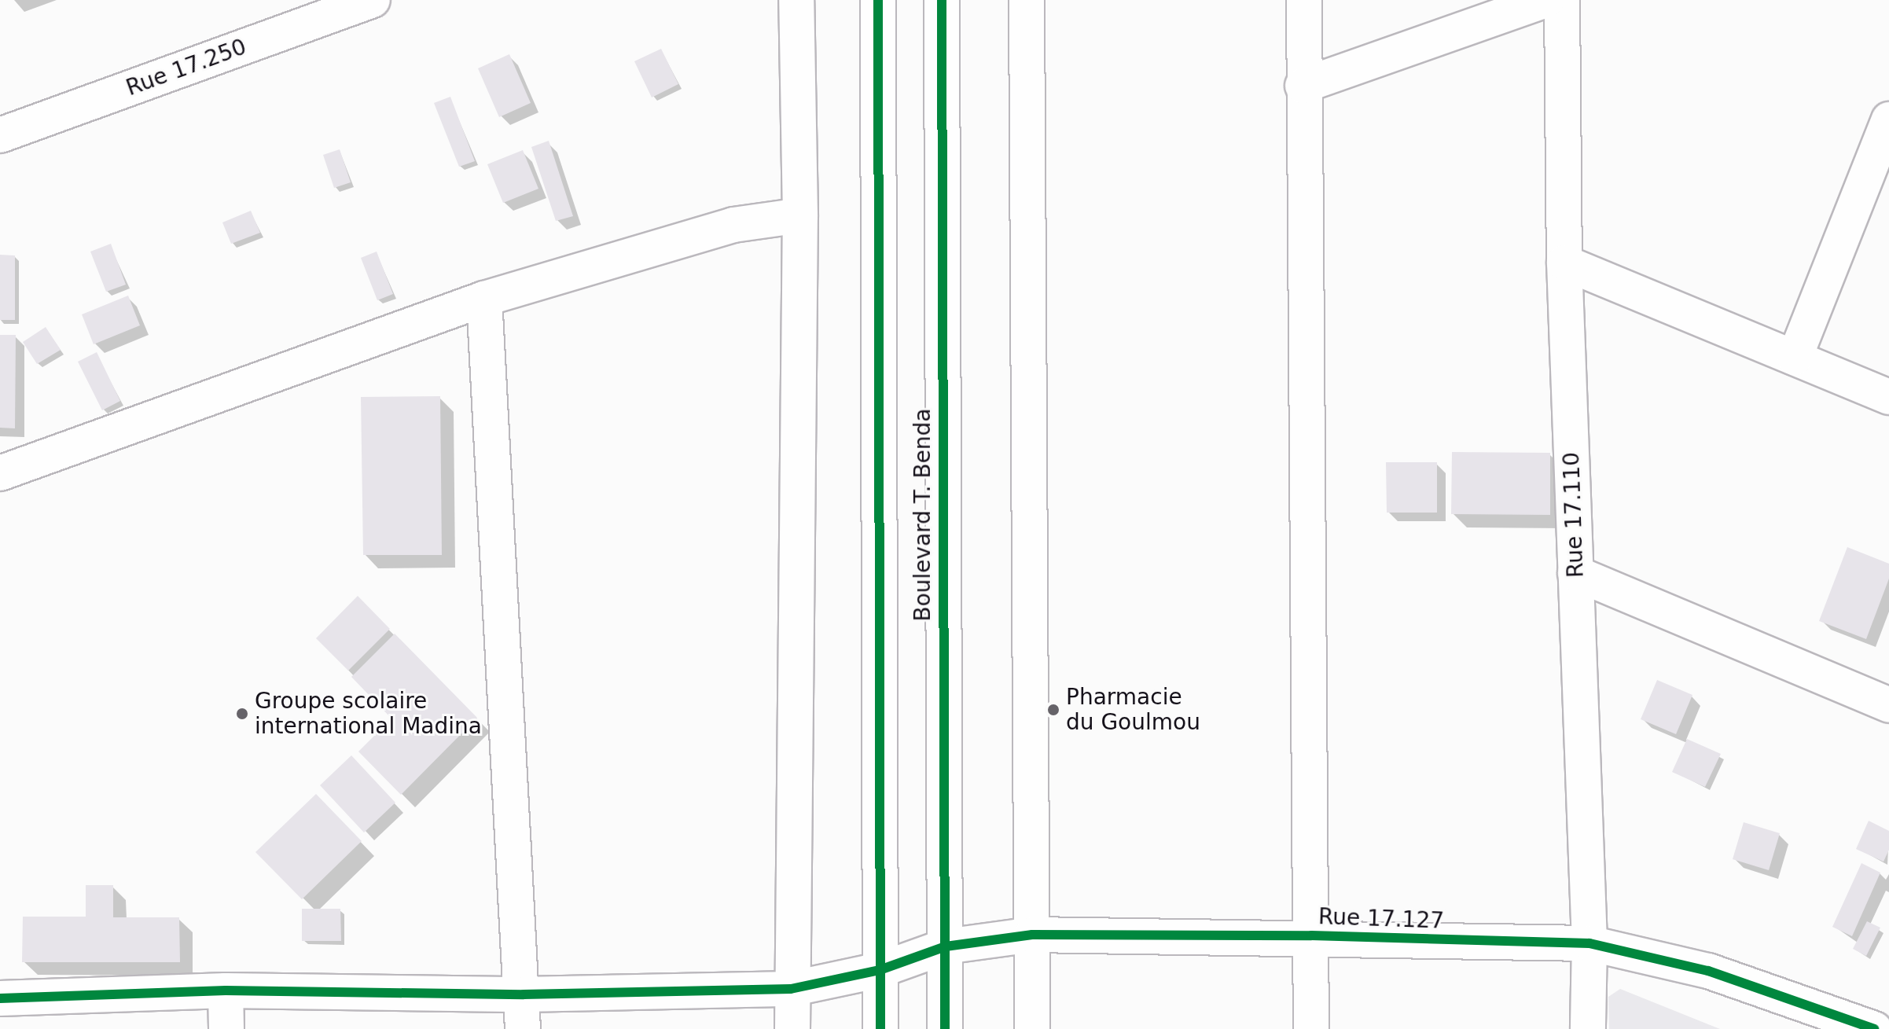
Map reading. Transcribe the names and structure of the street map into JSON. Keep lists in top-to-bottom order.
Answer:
{
  "streets": {
    "main road": [
      "Rue 17.250",
      "Boulevard T. Benda",
      "Rue 17.110",
      "Rue 17.127"
    ]
  },
  "crossings": [
    ["Boulevard T. Benda", "Rue 17.127"],
    ["Rue 17.110", "Rue 17.127"]
  ],
  "places": ["Pharmacie du Goulmou", "Groupe scolaire international Madina"]
}
